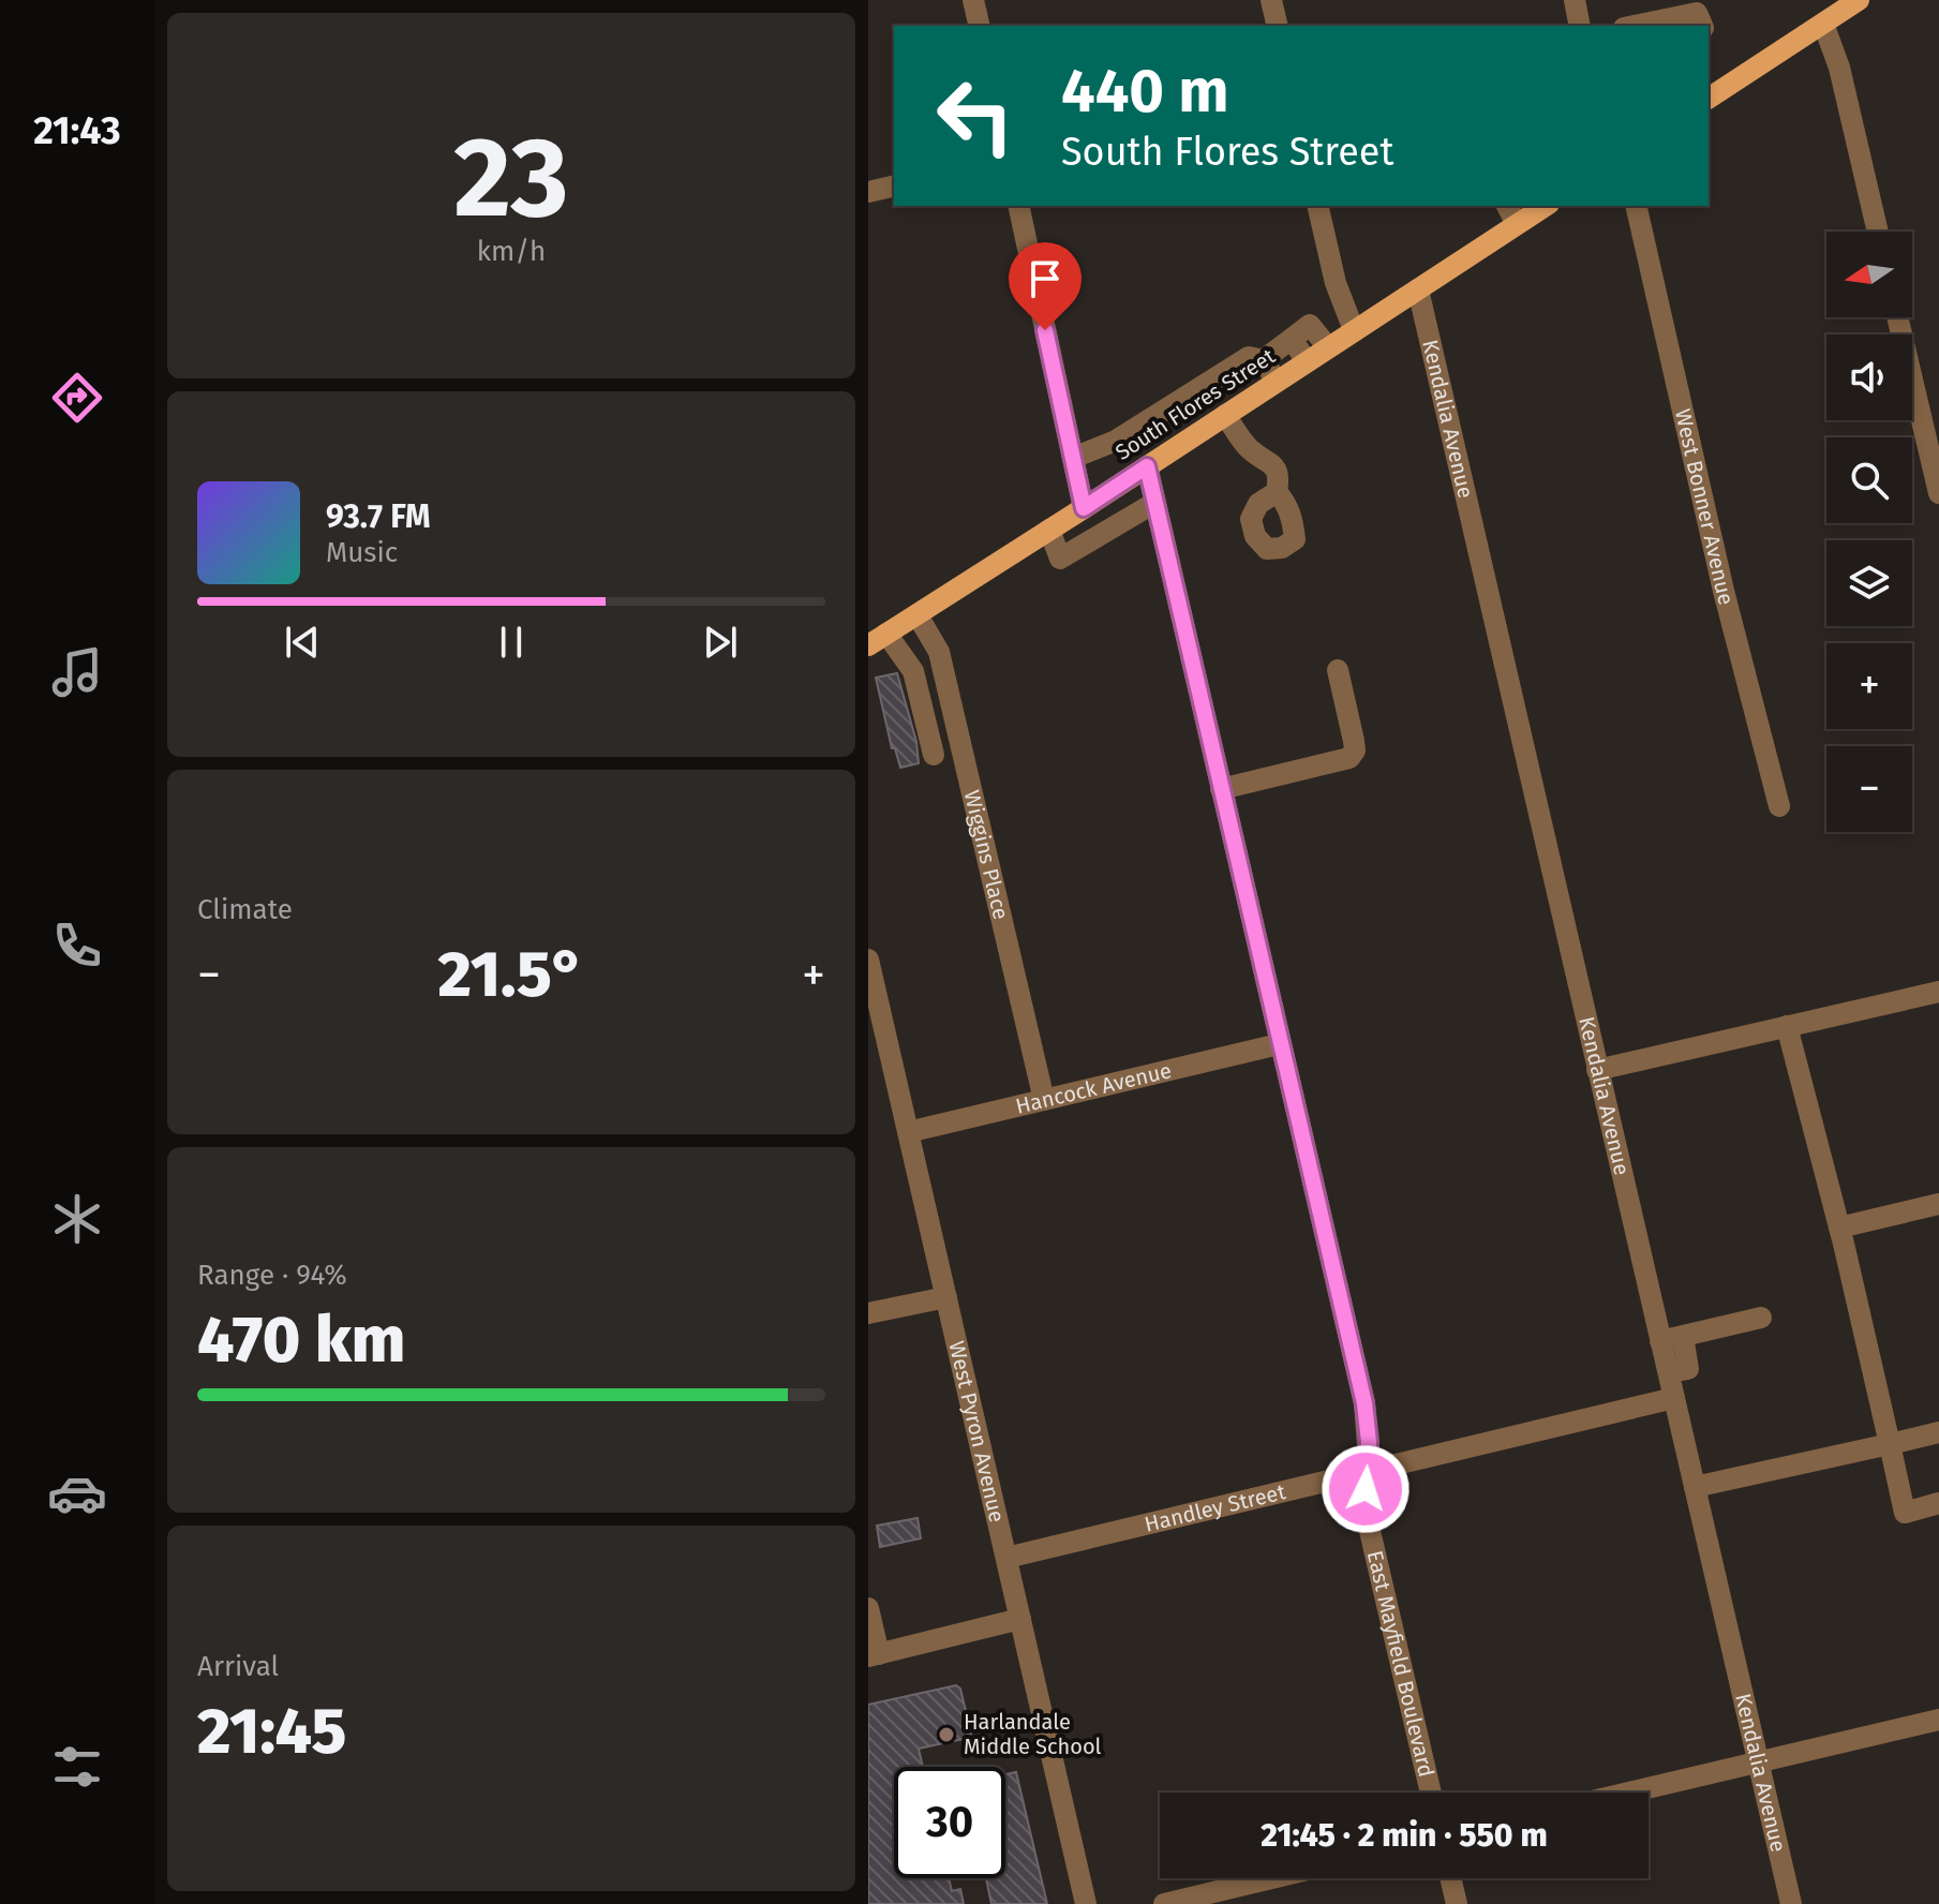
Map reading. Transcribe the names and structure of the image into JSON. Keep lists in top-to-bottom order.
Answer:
{
  "streets": {
    "main road": ["South Flores Street"],
    "street": [
      "Kendalia Avenue",
      "West Bonner Avenue",
      "Wiggins Place",
      "Hancock Avenue",
      "West Pyron Avenue",
      "Handley Street",
      "East Mayfield Boulevard"
    ]
  },
  "crossings": [
    ["South Flores Street", "Kendalia Avenue"],
    ["South Flores Street", "Wiggins Place"],
    ["South Flores Street", "East Mayfield Boulevard"],
    ["Kendalia Avenue", "Handley Street"],
    ["Wiggins Place", "Hancock Avenue"],
    ["Hancock Avenue", "West Pyron Avenue"],
    ["Hancock Avenue", "East Mayfield Boulevard"],
    ["West Pyron Avenue", "Handley Street"],
    ["Handley Street", "East Mayfield Boulevard"]
  ],
  "places": ["Harlandale Middle School"],
  "north": "left",
  "page": {
    "tabs": "21:43",
    "tile": [
      ["23", "km/h"],
      "Climate",
      ["Range · 94%", "470 km"],
      ["Arrival", "21:45"]
    ],
    "turn": ["440 m", "South Flores Street"],
    "map_buttons": ["+", "−"],
    "song": ["93.7 FM", "Music"],
    "heat": ["−", "21.5°", "+"],
    "limit": "30",
    "trip": "21:45 · 2 min · 550 m"
  }
}
